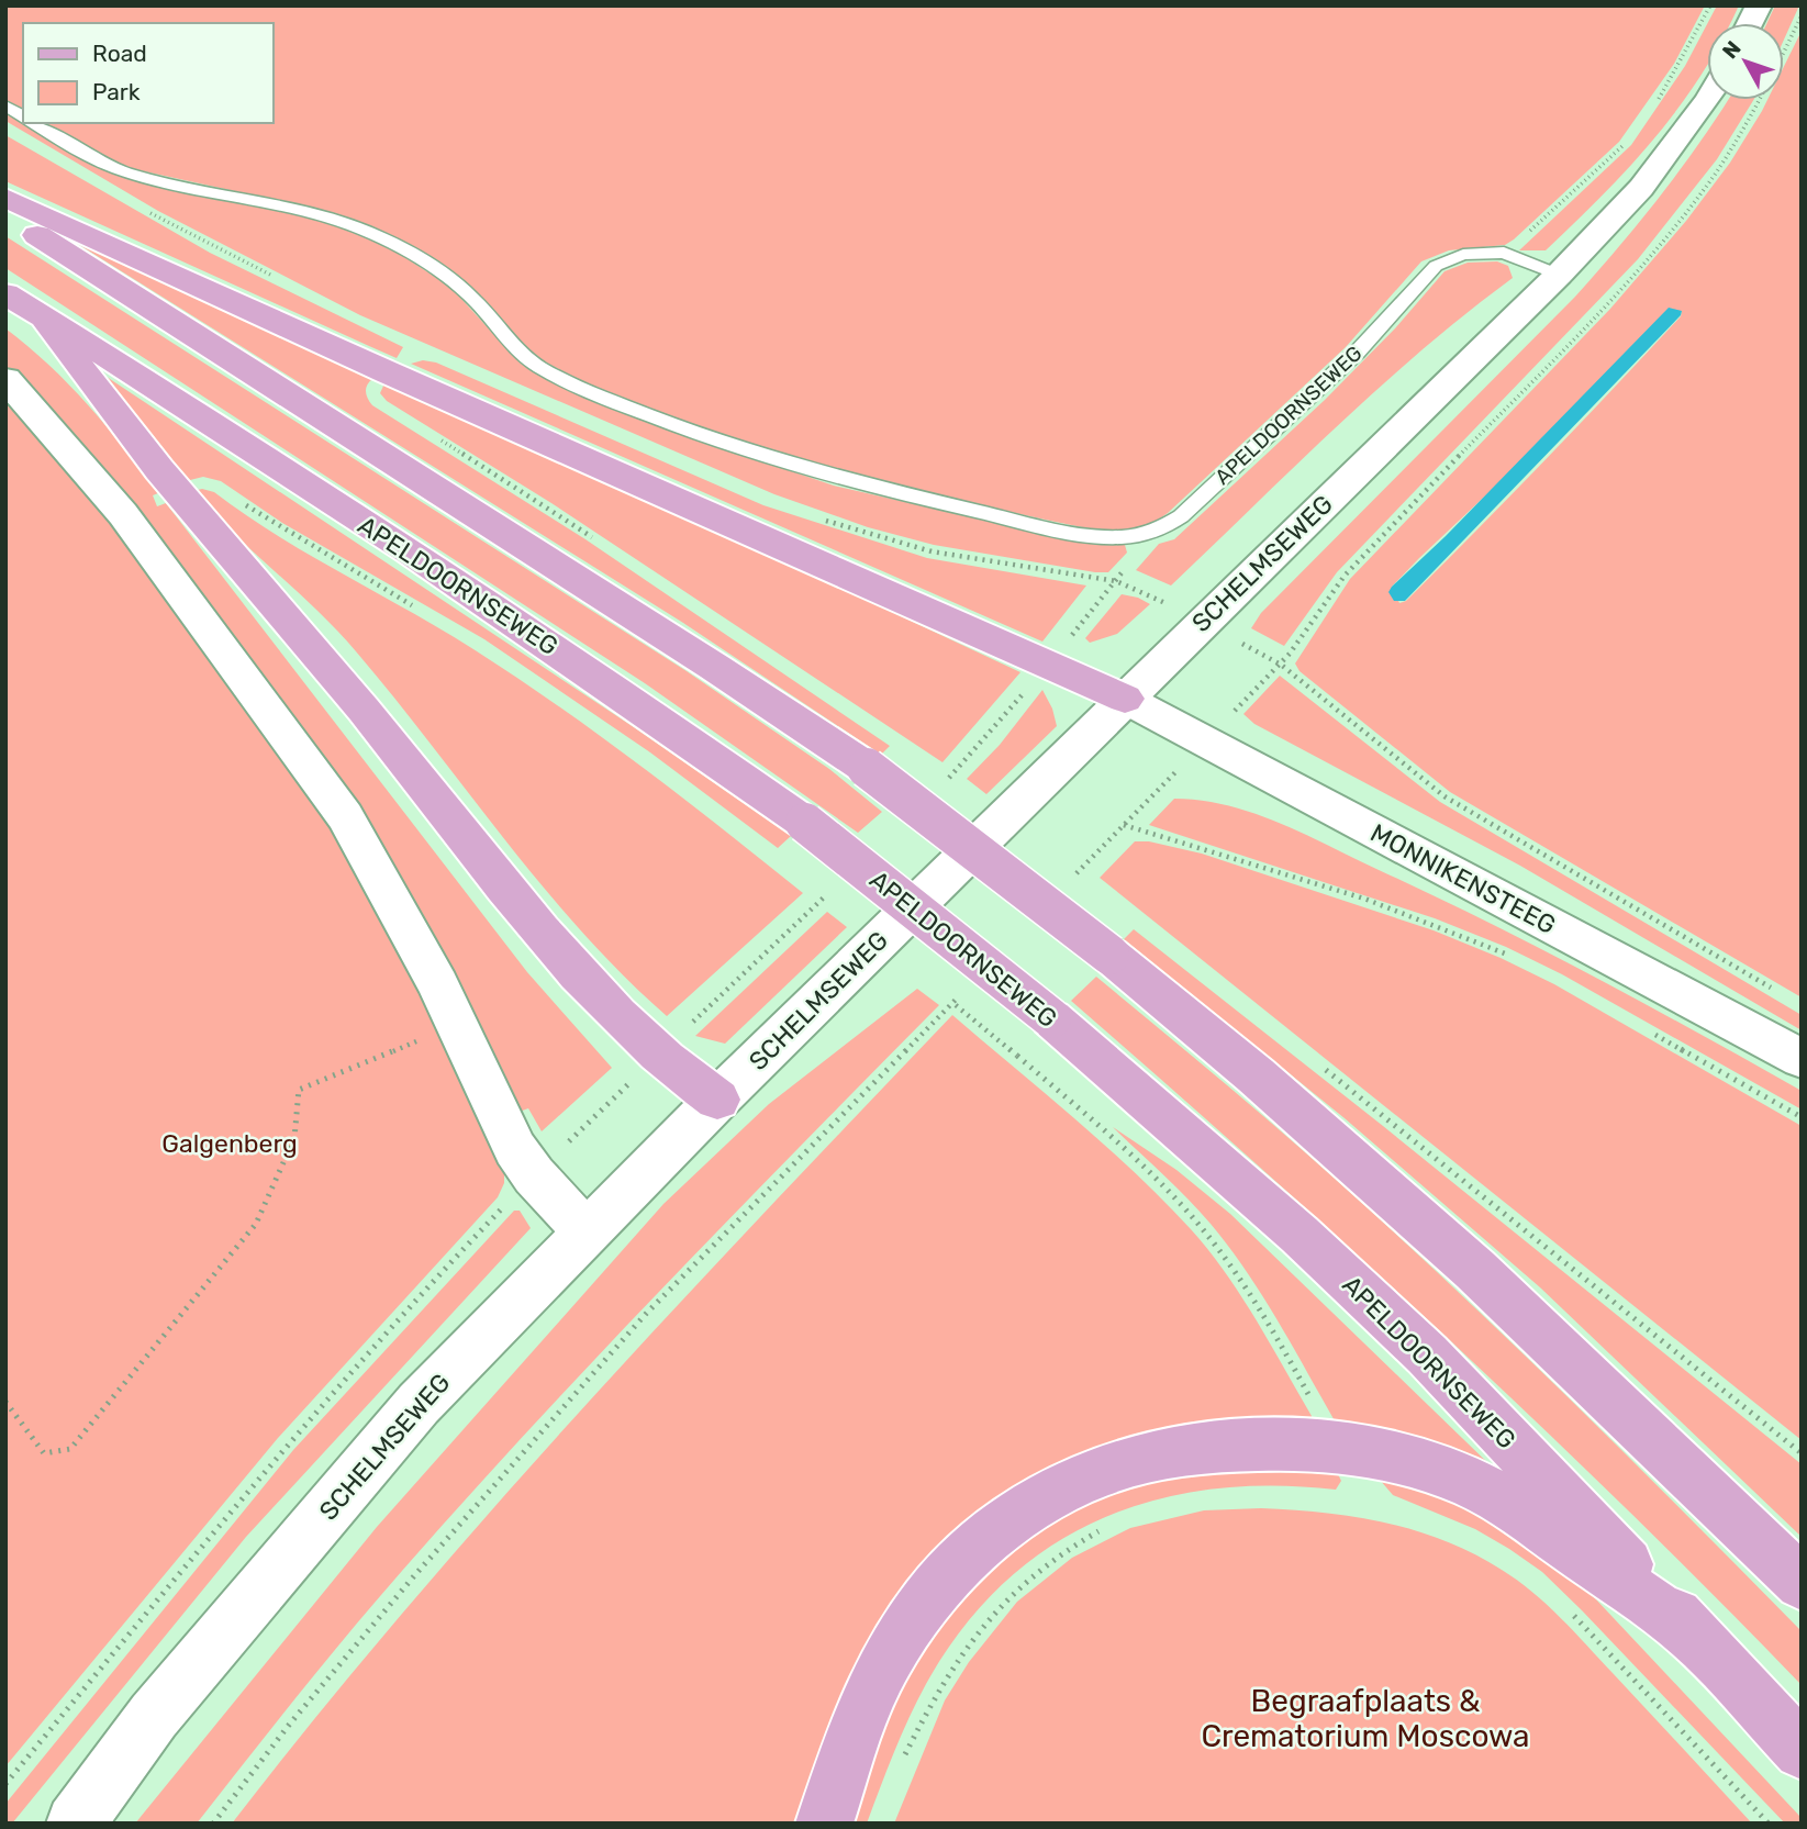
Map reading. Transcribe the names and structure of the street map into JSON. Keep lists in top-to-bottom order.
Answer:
{
  "streets": {
    "main road": ["APELDOORNSEWEG", "SCHELMSEWEG", "MONNIKENSTEEG"]
  },
  "crossings": [
    ["APELDOORNSEWEG", "SCHELMSEWEG"],
    ["SCHELMSEWEG", "MONNIKENSTEEG"]
  ],
  "parks": ["Galgenberg", "Begraafplaats & Crematorium Moscowa"],
  "legend": ["Road", "Park"],
  "north": "top left"
}
